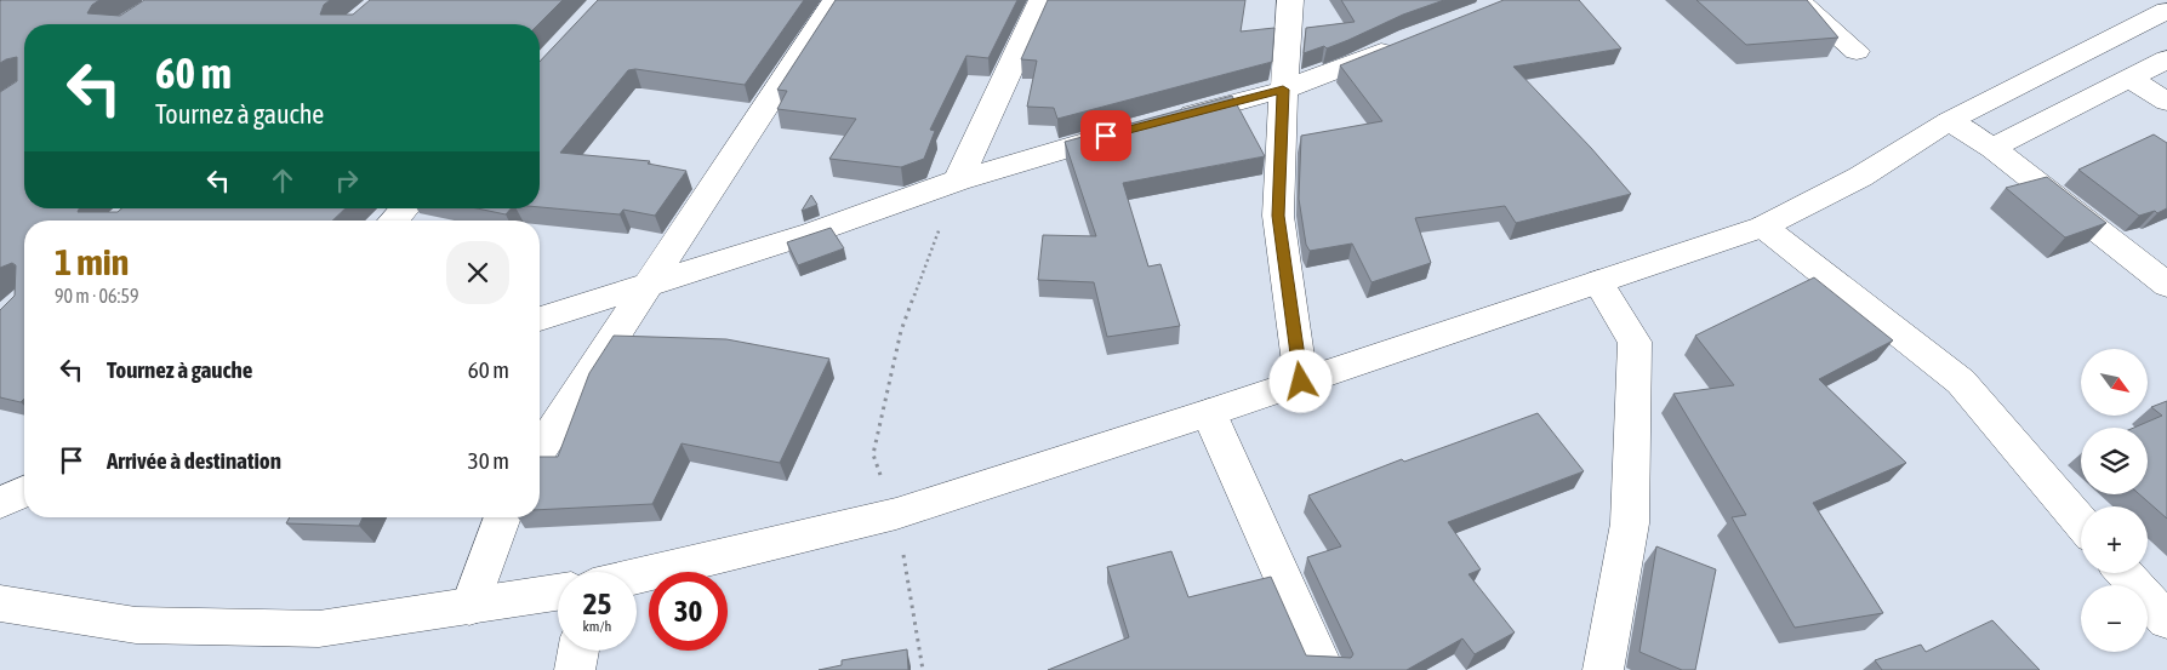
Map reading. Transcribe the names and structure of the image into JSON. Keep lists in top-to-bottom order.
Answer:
{
  "north": "bottom right",
  "page": {
    "turn": ["60 m", "Tournez à gauche"],
    "heading": ["1 min", "90 m · 06:59"],
    "list": [
      {
        "name": "Tournez à gauche",
        "value": "60 m"
      },
      {
        "name": "Arrivée à destination",
        "value": "30 m"
      }
    ],
    "map_buttons": ["+", "−"],
    "speed": "25 km/h",
    "limit": "30"
  }
}
